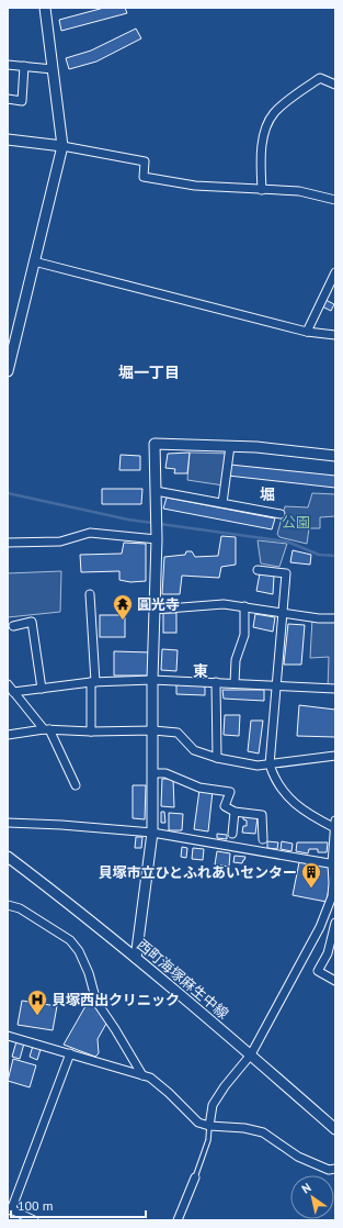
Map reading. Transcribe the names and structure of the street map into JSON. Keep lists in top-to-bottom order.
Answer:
{
  "streets": {
    "street": ["西町海塚麻生中線"]
  },
  "districts": ["堀一丁目", "堀", "東"],
  "parks": ["公園"],
  "places": {
    "temple": ["圓光寺"],
    "building": ["貝塚市立ひとふれあいセンター"],
    "hospital": ["貝塚西出クリニック"]
  },
  "scale_bar": "100 m",
  "north": "top left"
}
